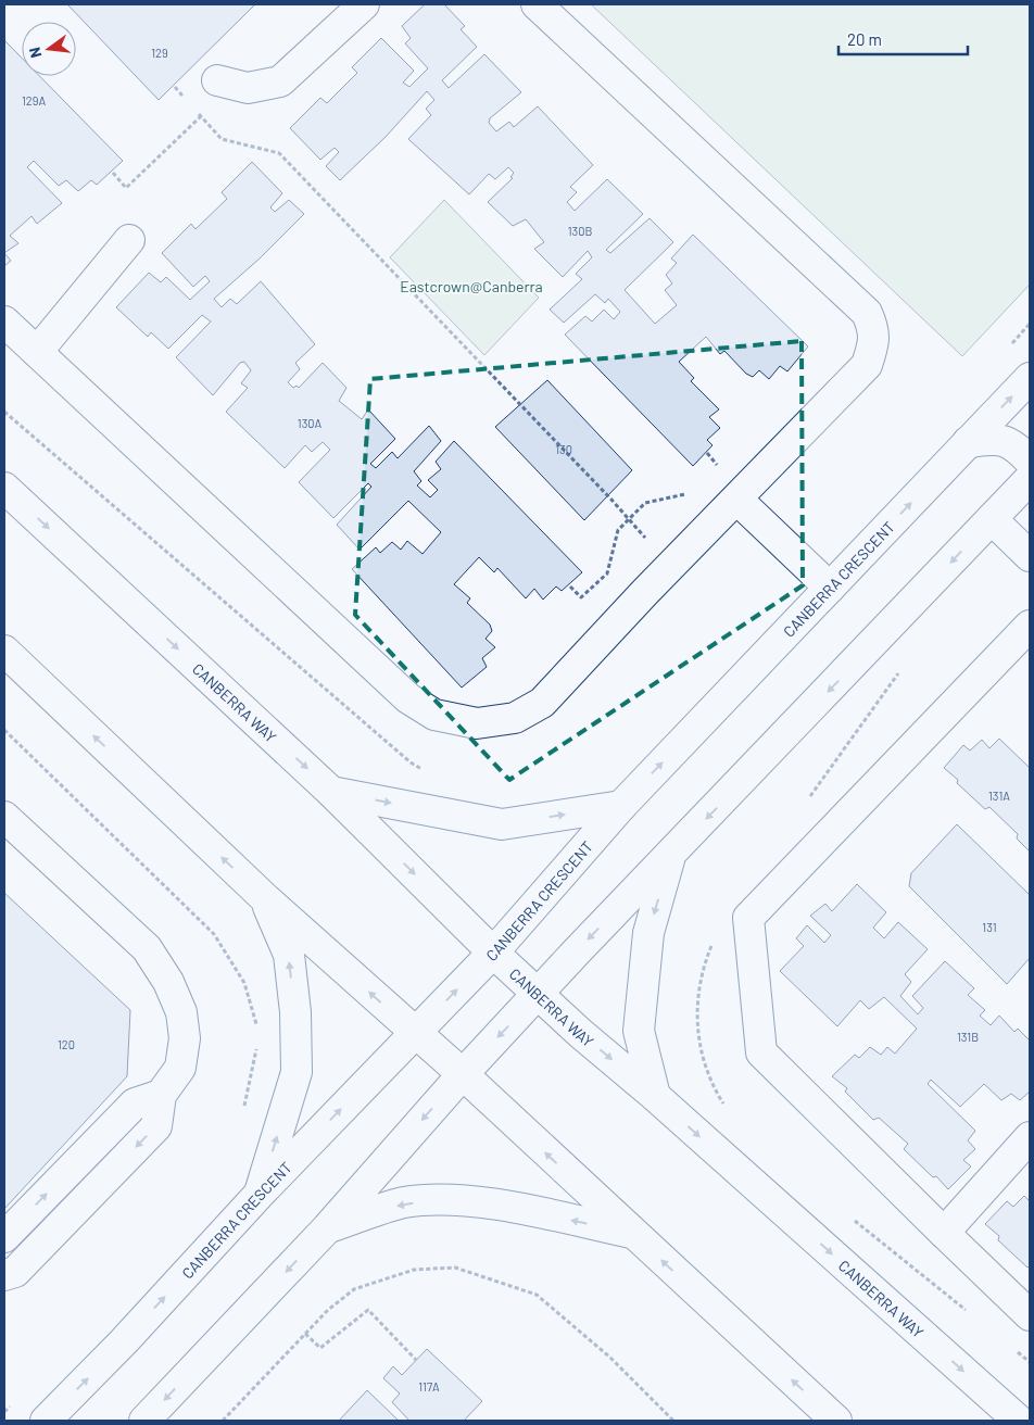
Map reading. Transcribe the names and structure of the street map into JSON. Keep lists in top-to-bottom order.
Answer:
{
  "streets": {
    "street": ["CANBERRA CRESCENT", "CANBERRA WAY"]
  },
  "crossings": [
    ["CANBERRA CRESCENT", "CANBERRA WAY"]
  ],
  "parks": ["Eastcrown@Canberra"],
  "house_numbers": [
    "129",
    "129A",
    "130B",
    "130A",
    "130",
    "131A",
    "131",
    "131B",
    "120",
    "117A"
  ],
  "scale_bar": "20 m",
  "north": "left"
}
